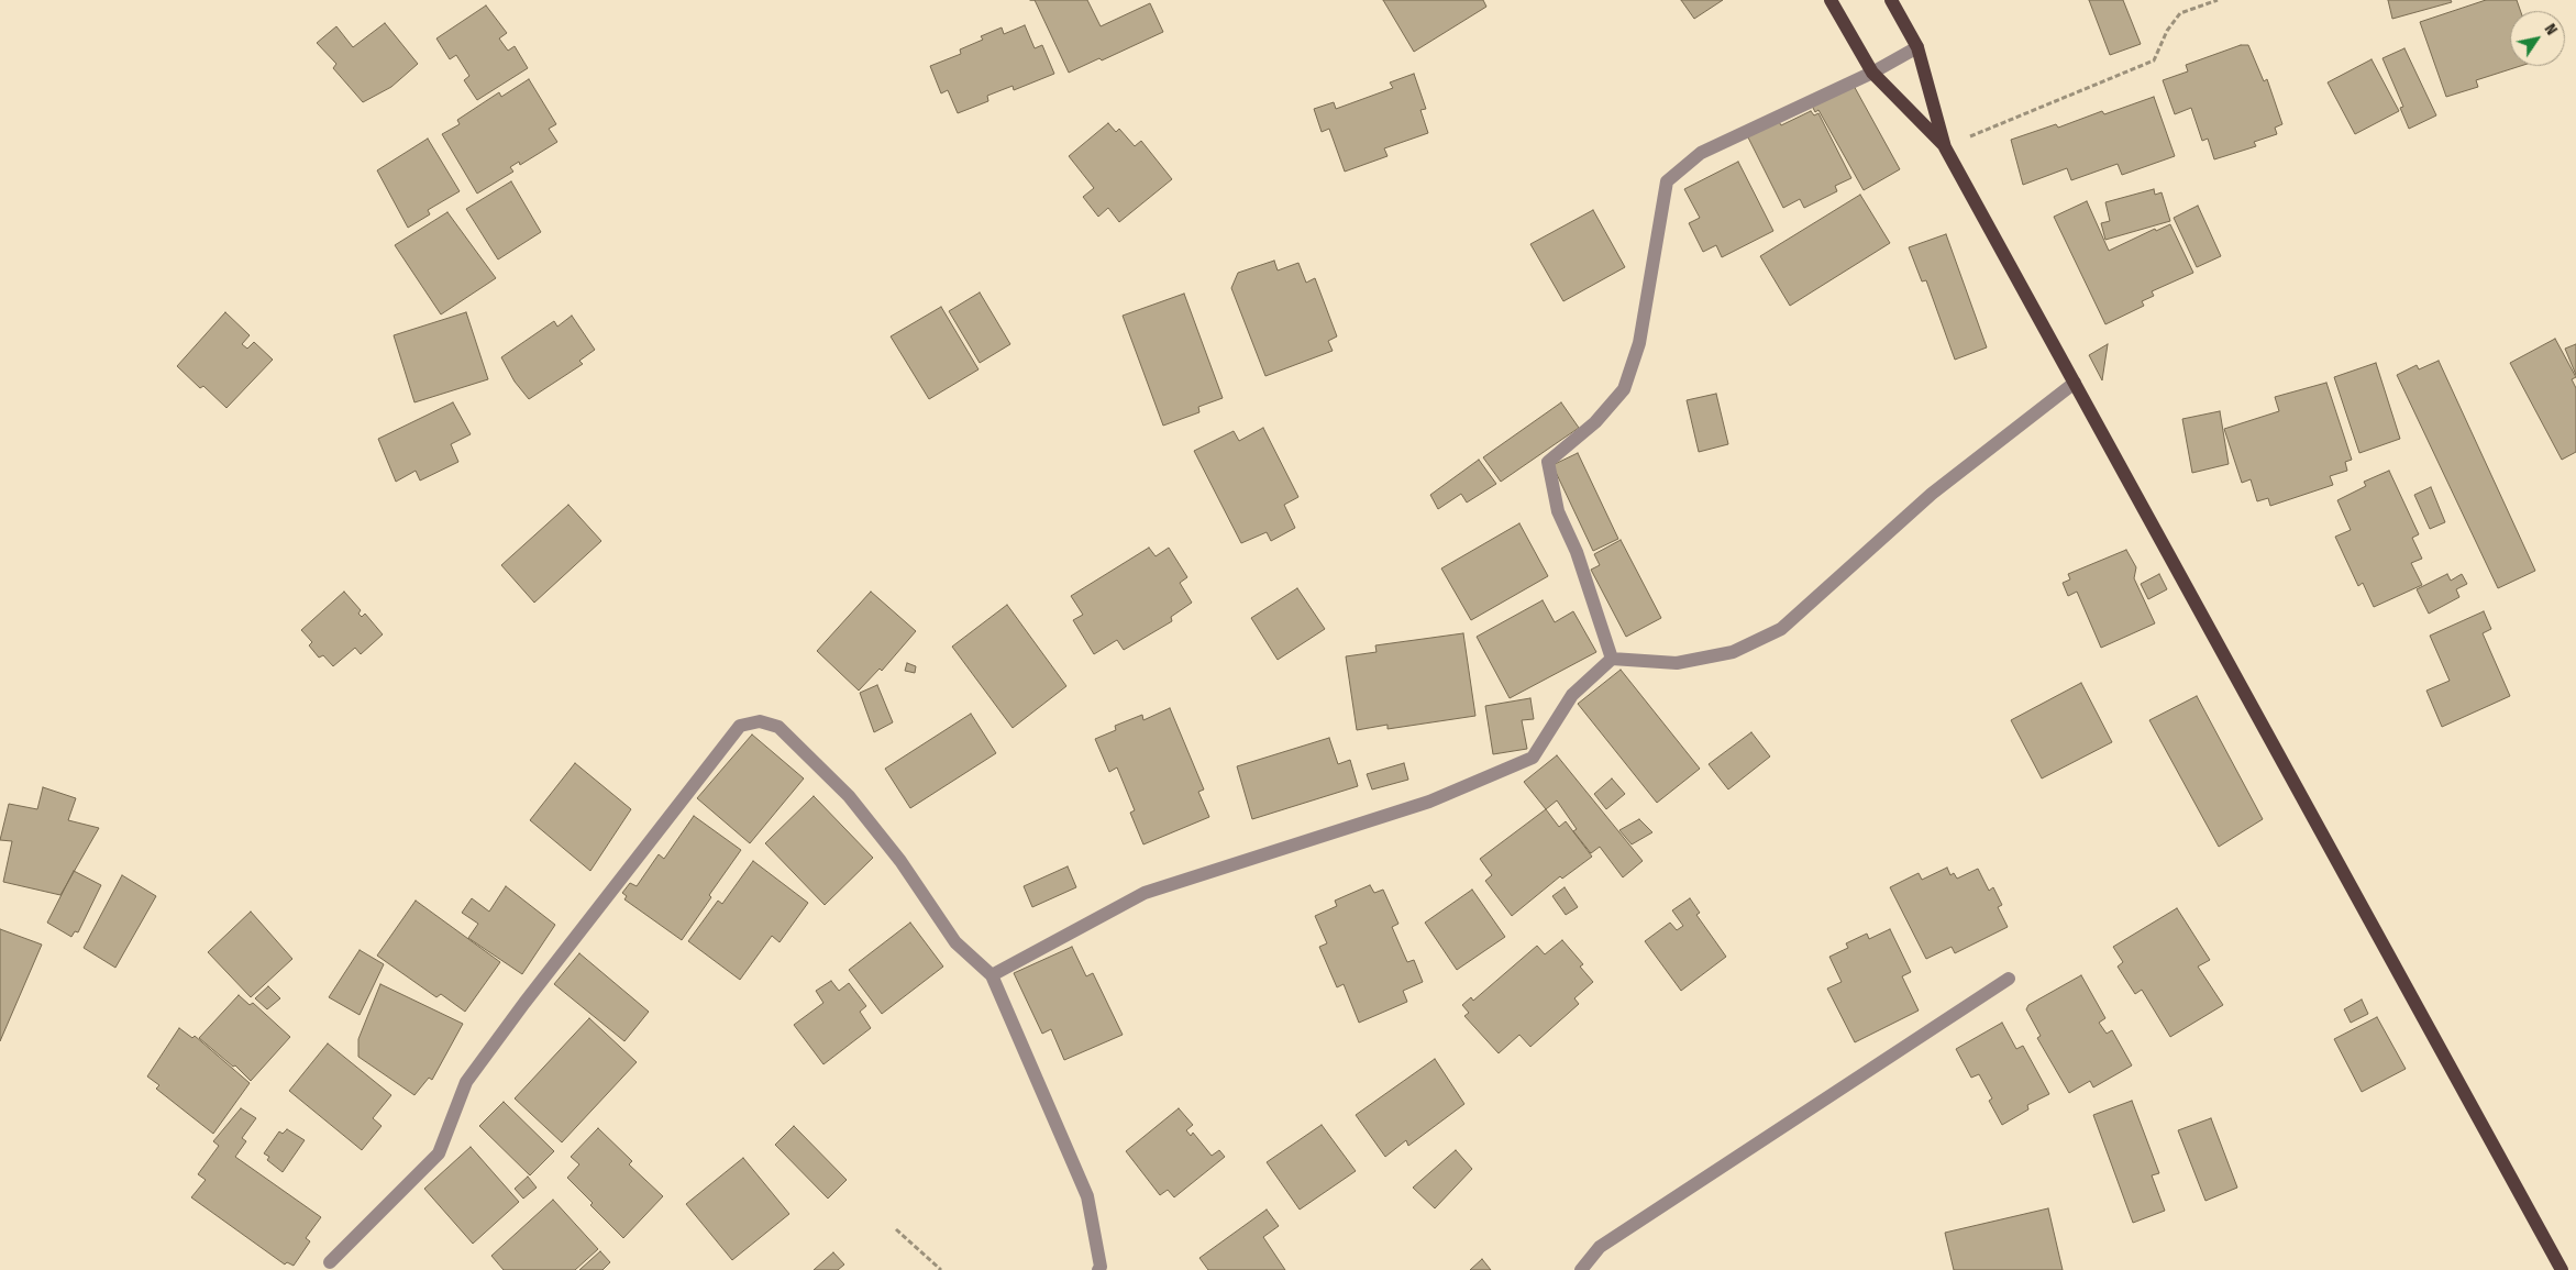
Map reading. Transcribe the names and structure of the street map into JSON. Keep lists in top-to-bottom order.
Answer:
{
  "north": "top right"
}
